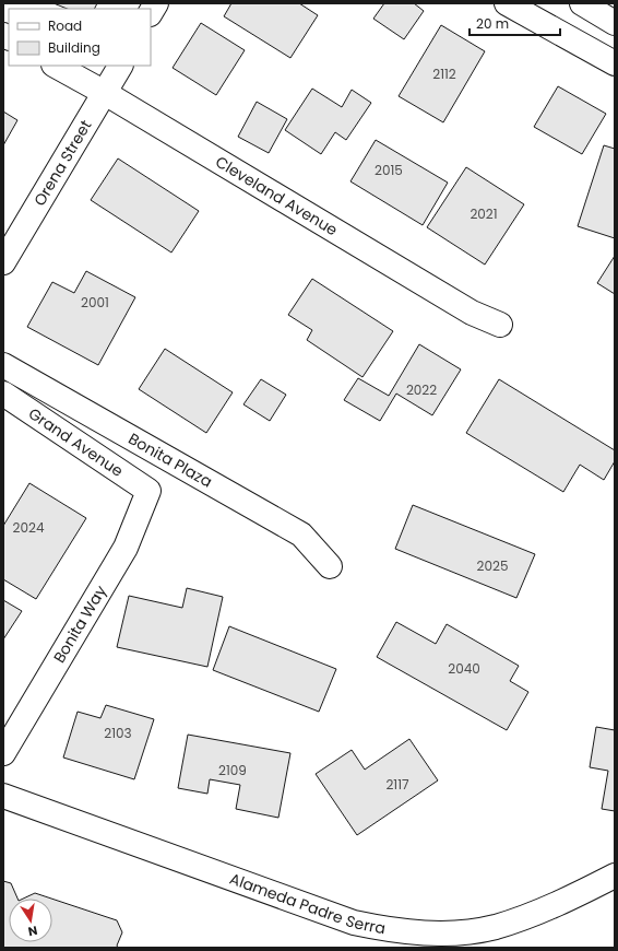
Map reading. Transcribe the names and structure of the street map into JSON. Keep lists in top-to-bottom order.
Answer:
{
  "streets": {
    "street": [
      "Orena Street",
      "Cleveland Avenue",
      "Grand Avenue",
      "Bonita Plaza",
      "Bonita Way",
      "Alameda Padre Serra"
    ]
  },
  "crossings": [
    ["Orena Street", "Cleveland Avenue"],
    ["Grand Avenue", "Bonita Way"]
  ],
  "house_numbers": [
    "2112",
    "2015",
    "2021",
    "2001",
    "2022",
    "2024",
    "2025",
    "2040",
    "2103",
    "2109",
    "2117"
  ],
  "legend": ["Road", "Building"],
  "scale_bar": "20 m",
  "north": "bottom"
}
